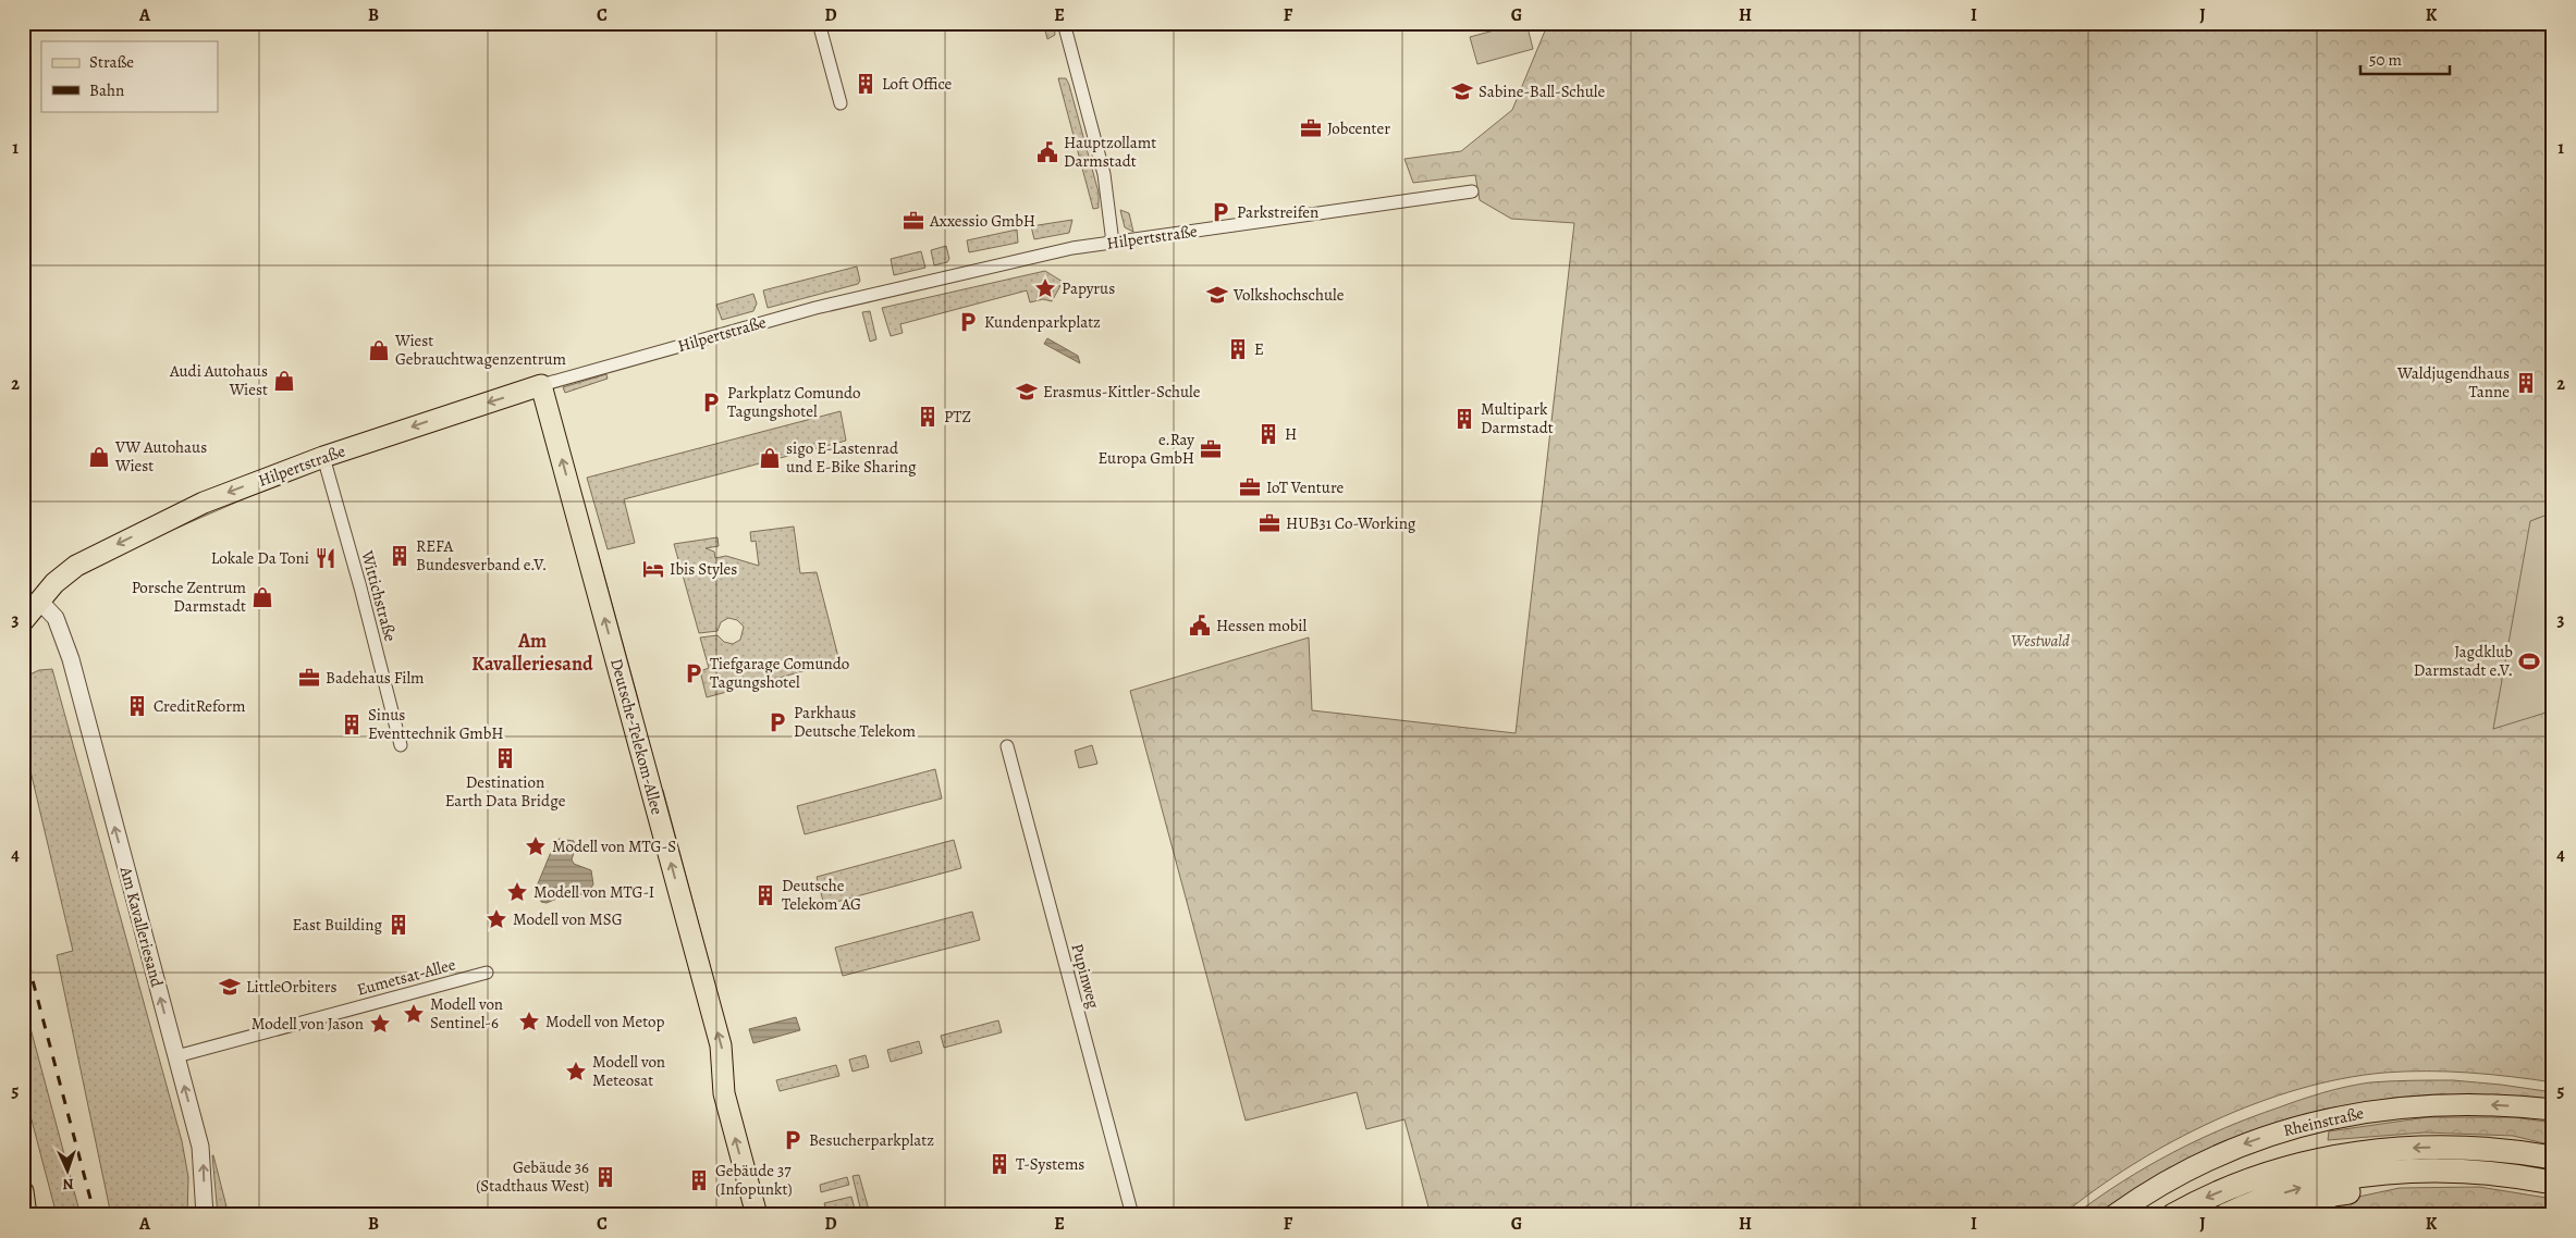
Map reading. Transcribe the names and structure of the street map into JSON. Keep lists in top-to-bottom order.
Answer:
{
  "streets": {
    "main road": ["Hilpertstraße", "Deutsche-Telekom-Allee", "Rheinstraße"],
    "street": [
      "Wittichstraße",
      "Am Kavalleriesand",
      "Pupinweg",
      "Eumetsat-Allee"
    ]
  },
  "crossings": [
    ["Hilpertstraße", "Wittichstraße"],
    ["Hilpertstraße", "Deutsche-Telekom-Allee"],
    ["Hilpertstraße", "Am Kavalleriesand"],
    ["Am Kavalleriesand", "Eumetsat-Allee"]
  ],
  "one_way": [
    "Hilpertstraße",
    "Deutsche-Telekom-Allee",
    "Am Kavalleriesand",
    "Rheinstraße"
  ],
  "districts": ["Am Kavalleriesand"],
  "parks": ["Westwald"],
  "places": {
    "building": [
      "Loft Office",
      "E",
      "Waldjugendhaus Tanne",
      "PTZ",
      "Multipark Darmstadt",
      "H",
      "REFA Bundesverband e.V.",
      "CreditReform",
      "Sinus Eventtechnik GmbH",
      "Destination Earth Data Bridge",
      "Deutsche Telekom AG",
      "East Building",
      "T-Systems",
      "Gebäude 36 (Stadthaus West)",
      "Gebäude 37 (Infopunkt)"
    ],
    "school or university": [
      "Sabine-Ball-Schule",
      "Volkshochschule",
      "Erasmus-Kittler-Schule",
      "LittleOrbiters"
    ],
    "office": [
      "Jobcenter",
      "Axxessio GmbH",
      "e.Ray Europa GmbH",
      "IoT Venture",
      "HUB31 Co-Working",
      "Badehaus Film"
    ],
    "public building": ["Hauptzollamt Darmstadt", "Hessen mobil"],
    "parking": [
      "Parkstreifen",
      "Kundenparkplatz",
      "Parkplatz Comundo Tagungshotel",
      "Tiefgarage Comundo Tagungshotel",
      "Parkhaus Deutsche Telekom",
      "Besucherparkplatz"
    ],
    "place": [
      "Papyrus",
      "Modell von MTG-S",
      "Modell von MTG-I",
      "Modell von MSG",
      "Modell von Sentinel-6",
      "Modell von Metop",
      "Modell von Jason",
      "Modell von Meteosat"
    ],
    "shop": [
      "Wiest Gebrauchtwagenzentrum",
      "Audi Autohaus Wiest",
      "VW Autohaus Wiest",
      "sigo E-Lastenrad und E-Bike Sharing",
      "Porsche Zentrum Darmstadt"
    ],
    "restaurant": ["Lokale Da Toni"],
    "hotel": ["Ibis Styles"],
    "sports": ["Jagdklub Darmstadt e.V."]
  },
  "legend": ["Straße", "Bahn"],
  "scale_bar": "50 m",
  "north": "bottom",
  "grid": {
    "columns": [
      "A",
      "B",
      "C",
      "D",
      "E",
      "F",
      "G",
      "H",
      "I",
      "J",
      "K"
    ],
    "rows": [
      "1",
      "2",
      "3",
      "4",
      "5"
    ]
  }
}
